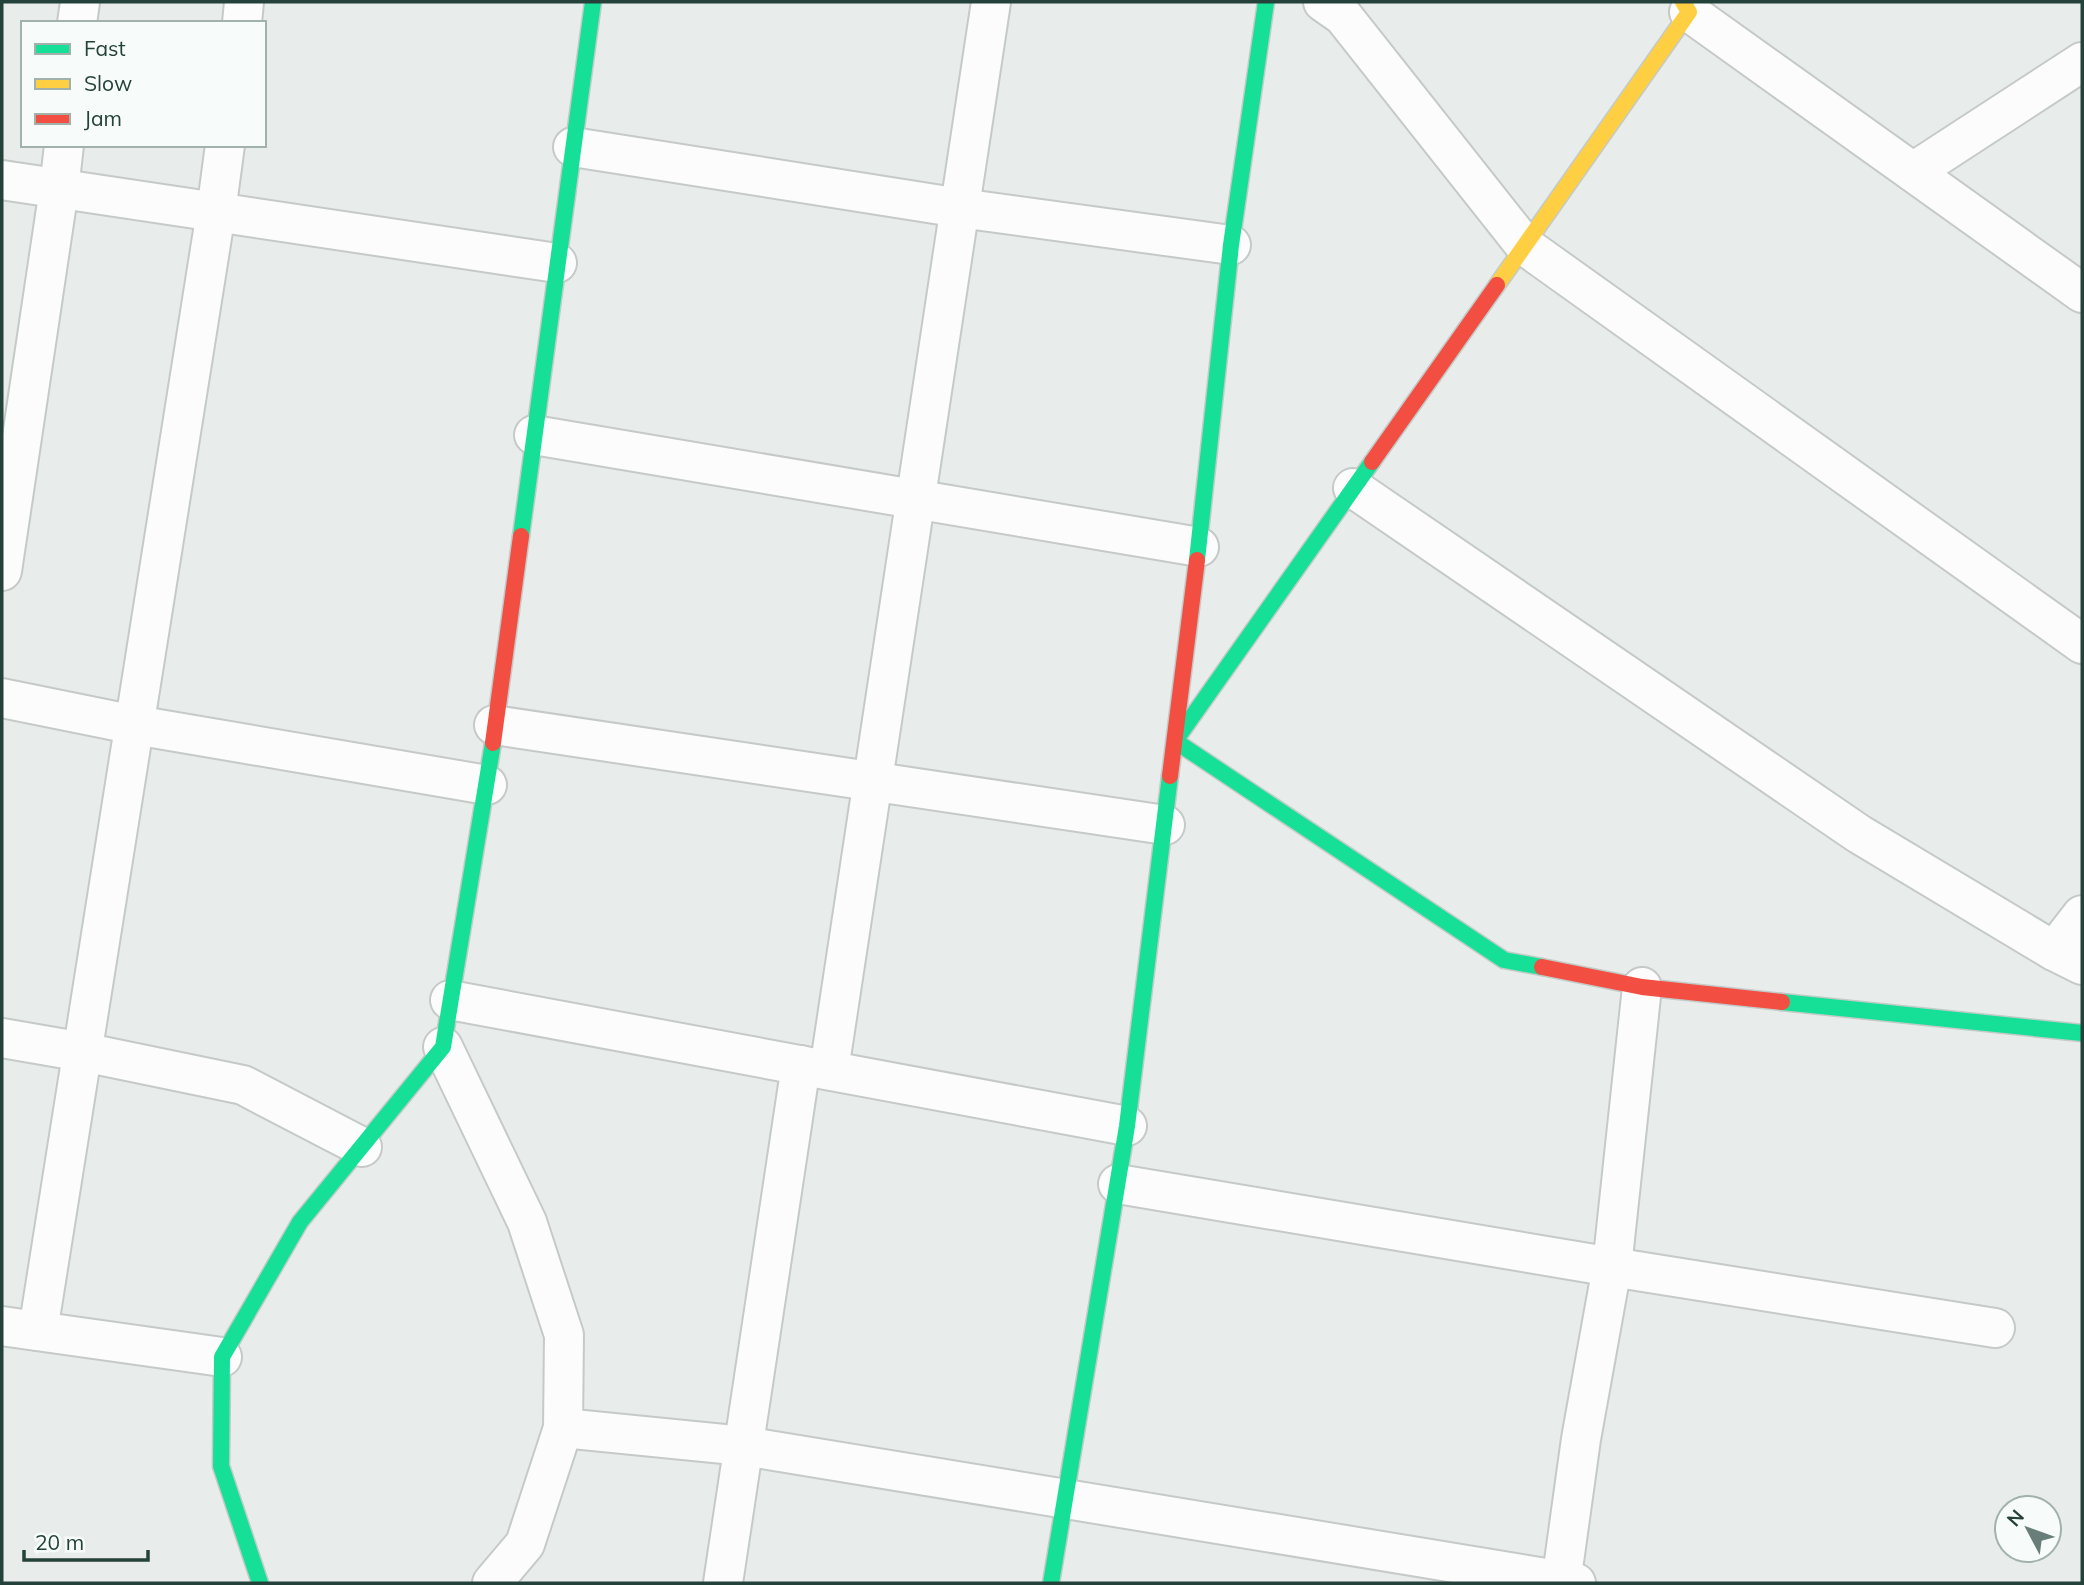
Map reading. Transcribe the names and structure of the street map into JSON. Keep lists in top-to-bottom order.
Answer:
{
  "legend": ["Fast", "Slow", "Jam"],
  "scale_bar": "20 m",
  "north": "top left"
}
